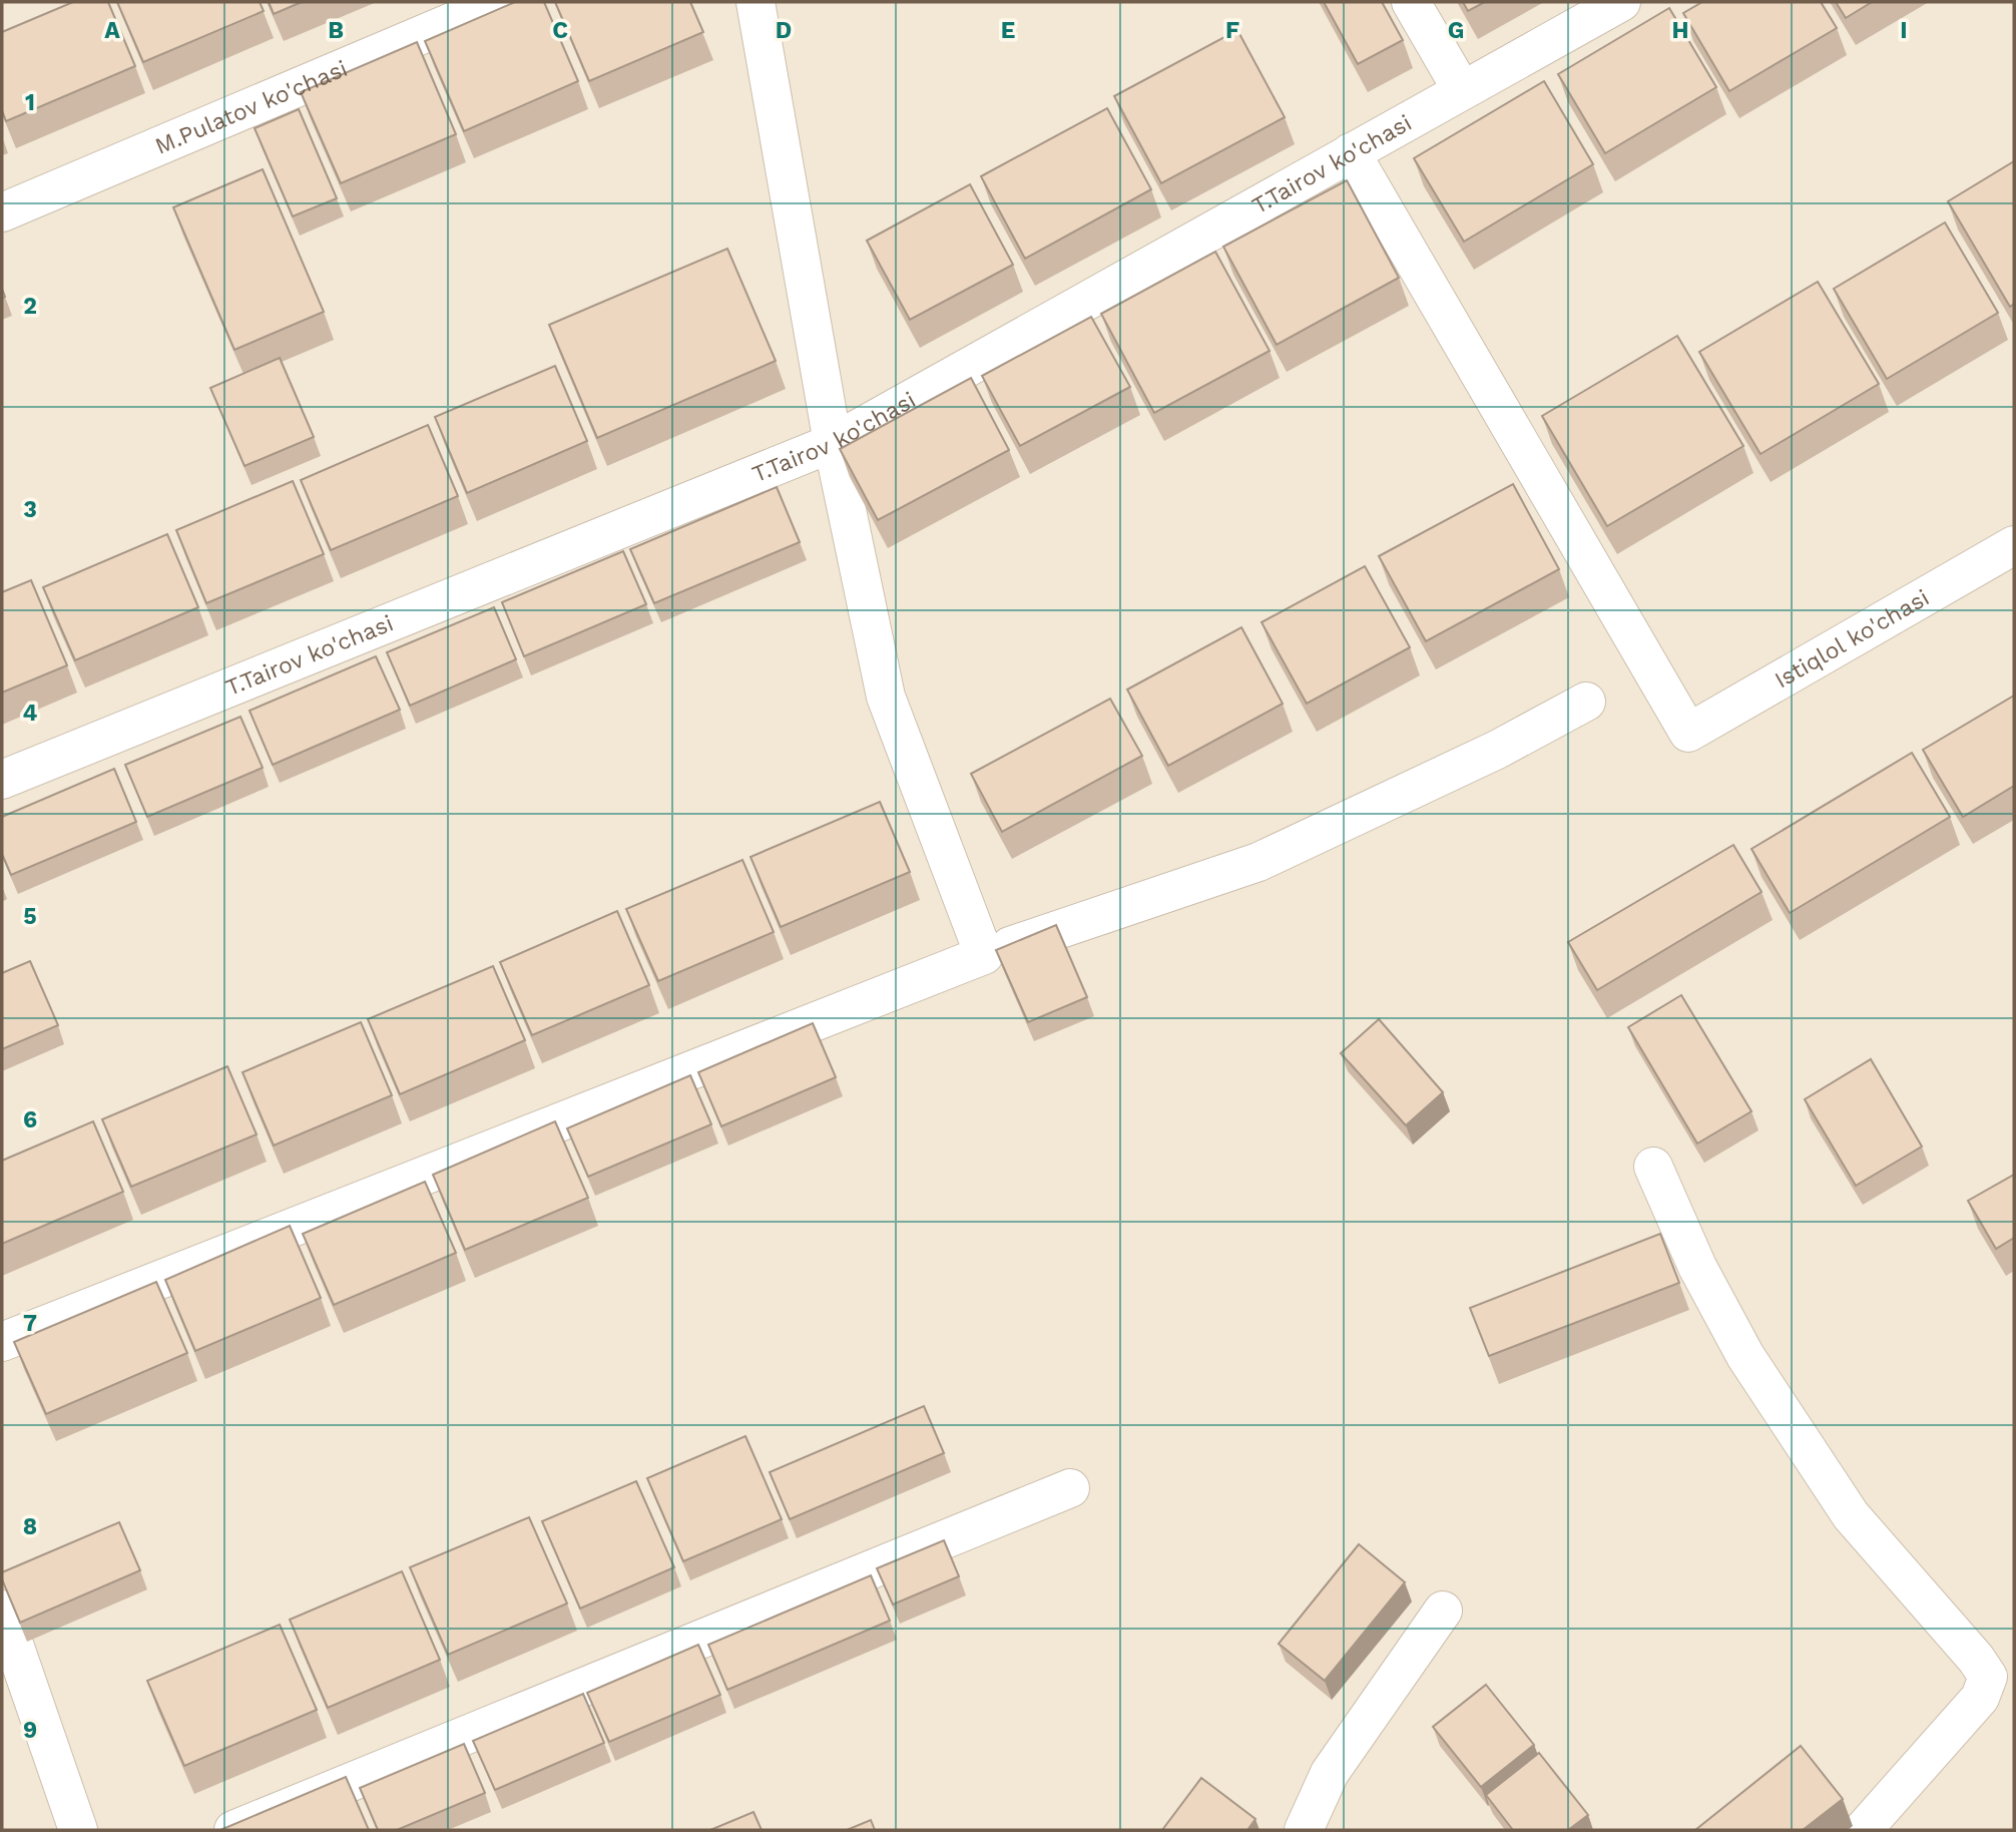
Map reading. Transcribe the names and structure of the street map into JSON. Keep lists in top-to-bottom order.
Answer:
{
  "streets": {
    "street": ["M.Pulatov ko'chasi", "T.Tairov ko'chasi", "Istiqlol ko'chasi"]
  },
  "crossings": [
    ["T.Tairov ko'chasi", "Istiqlol ko'chasi"]
  ],
  "grid": {
    "columns": [
      "A",
      "B",
      "C",
      "D",
      "E",
      "F",
      "G",
      "H",
      "I"
    ],
    "rows": [
      "1",
      "2",
      "3",
      "4",
      "5",
      "6",
      "7",
      "8",
      "9"
    ]
  }
}
